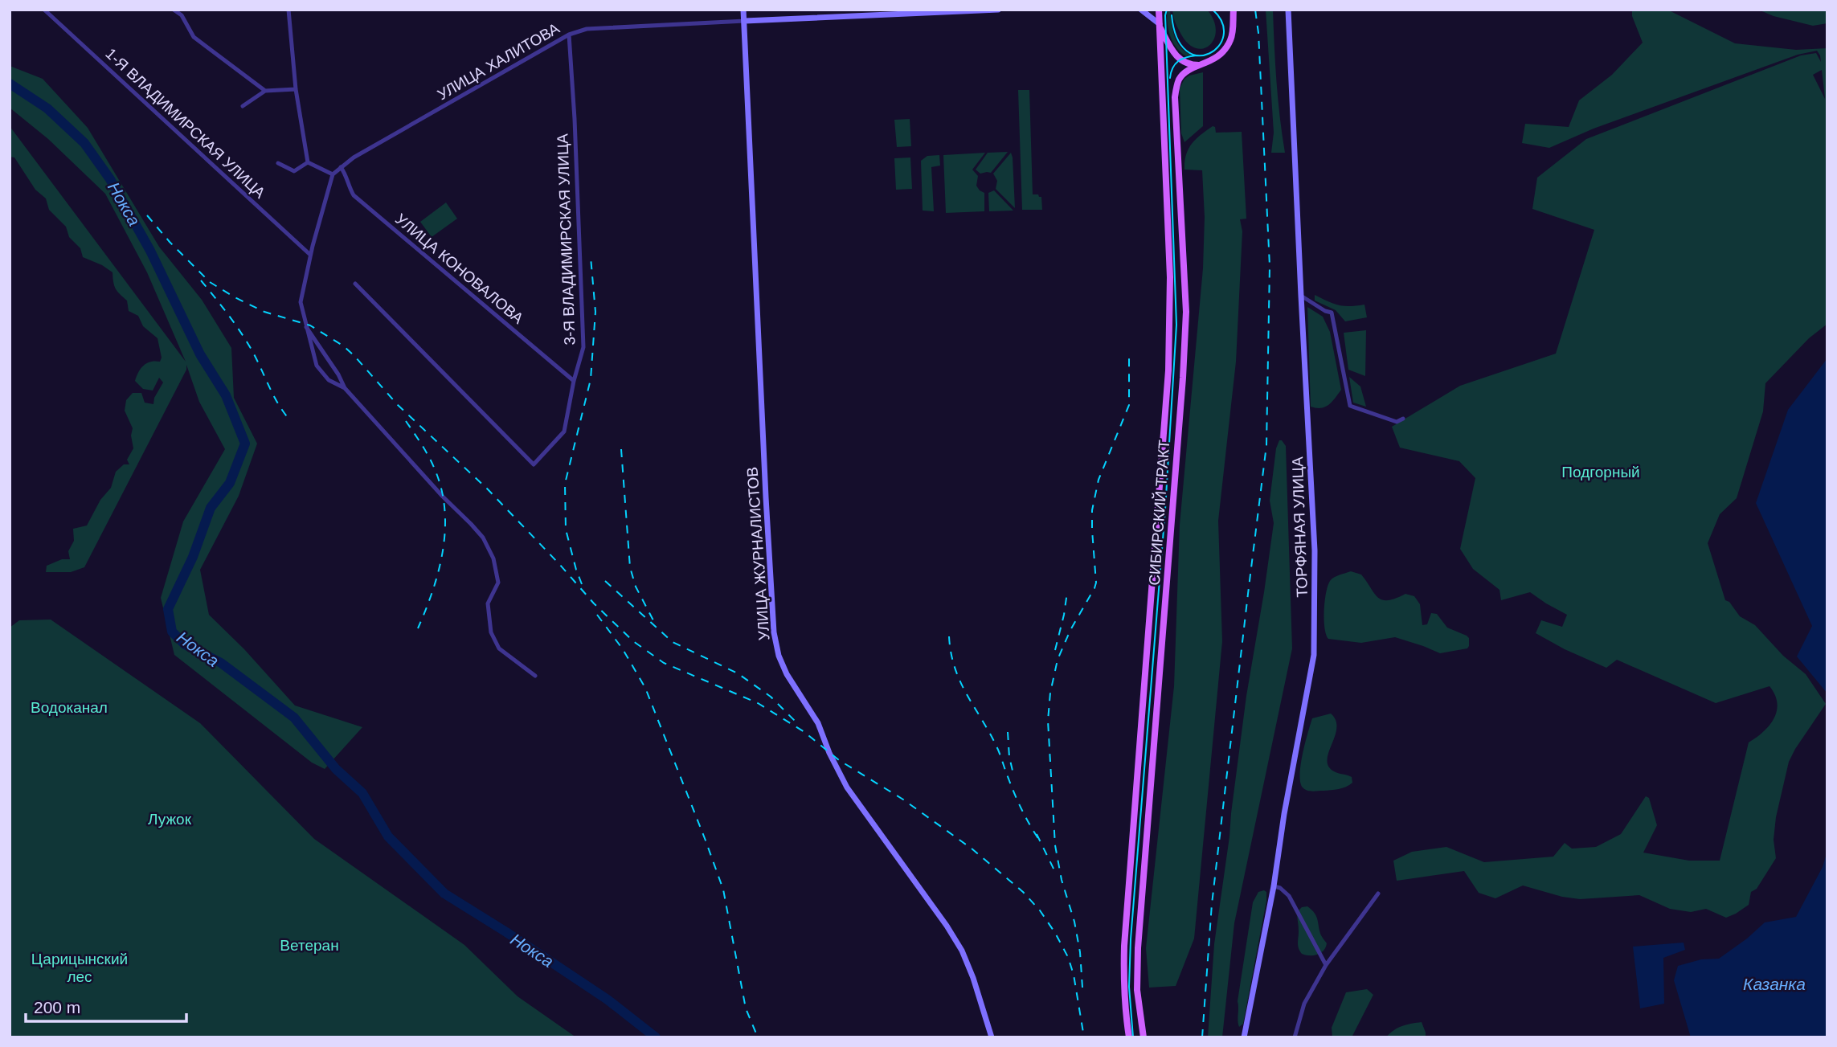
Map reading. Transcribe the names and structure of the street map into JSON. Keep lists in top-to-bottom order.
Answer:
{
  "streets": {
    "main road": ["СИБИРСКИЙ ТРАКТ"],
    "street": [
      "УЛИЦА ХАЛИТОВА",
      "1-Я ВЛАДИМИРСКАЯ УЛИЦА",
      "3-Я ВЛАДИМИРСКАЯ УЛИЦА",
      "УЛИЦА КОНОВАЛОВА",
      "ТОРФЯНАЯ УЛИЦА",
      "УЛИЦА ЖУРНАЛИСТОВ"
    ]
  },
  "crossings": [
    ["УЛИЦА ХАЛИТОВА", "3-Я ВЛАДИМИРСКАЯ УЛИЦА"],
    ["УЛИЦА ХАЛИТОВА", "УЛИЦА КОНОВАЛОВА"],
    ["УЛИЦА ХАЛИТОВА", "УЛИЦА ЖУРНАЛИСТОВ"],
    ["3-Я ВЛАДИМИРСКАЯ УЛИЦА", "УЛИЦА КОНОВАЛОВА"]
  ],
  "water": ["Нокса", "Казанка"],
  "parks": [
    "Подгорный",
    "Водоканал",
    "Лужок",
    "Ветеран",
    "Царицынский лес"
  ],
  "scale_bar": "200 m"
}
